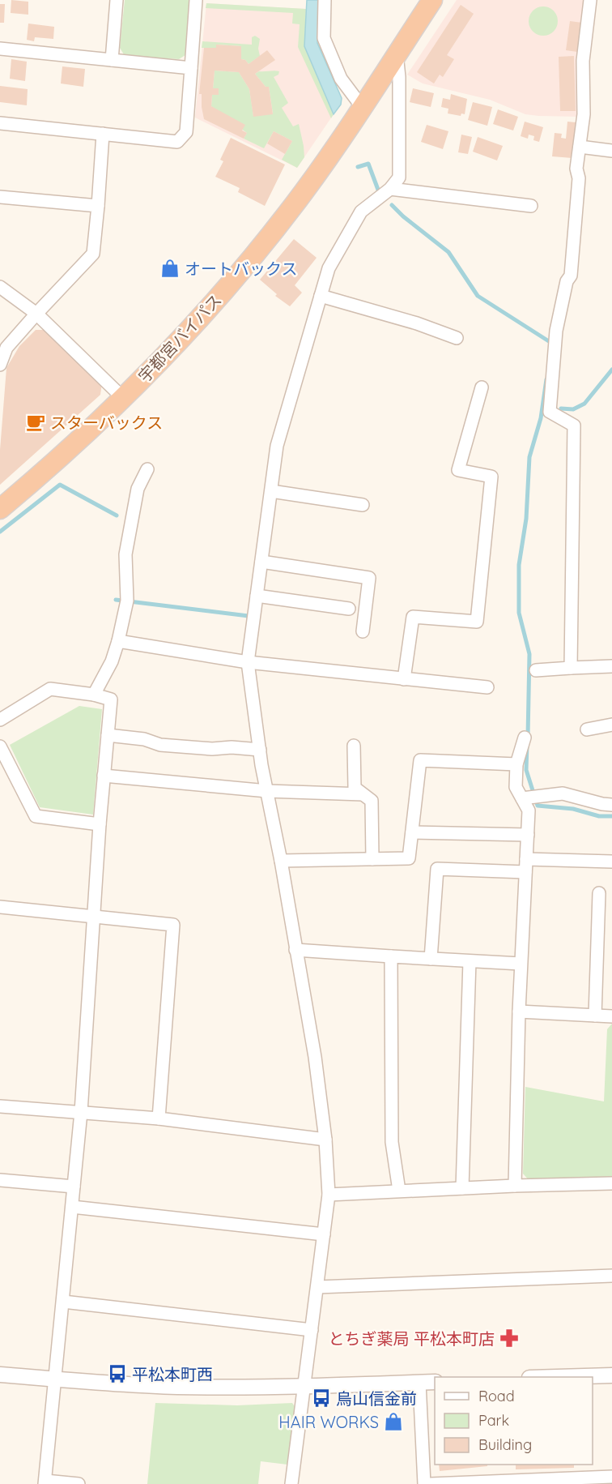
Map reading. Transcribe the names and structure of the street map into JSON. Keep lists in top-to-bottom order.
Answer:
{
  "streets": {
    "highway": ["宇都宮バイパス"]
  },
  "places": {
    "shop": ["オートバックス", "HAIR WORKS"],
    "cafe": ["スターバックス"],
    "pharmacy": ["とちぎ薬局 平松本町店"],
    "bus stop": ["平松本町西", "烏山信金前"]
  },
  "legend": ["Road", "Park", "Building"]
}
